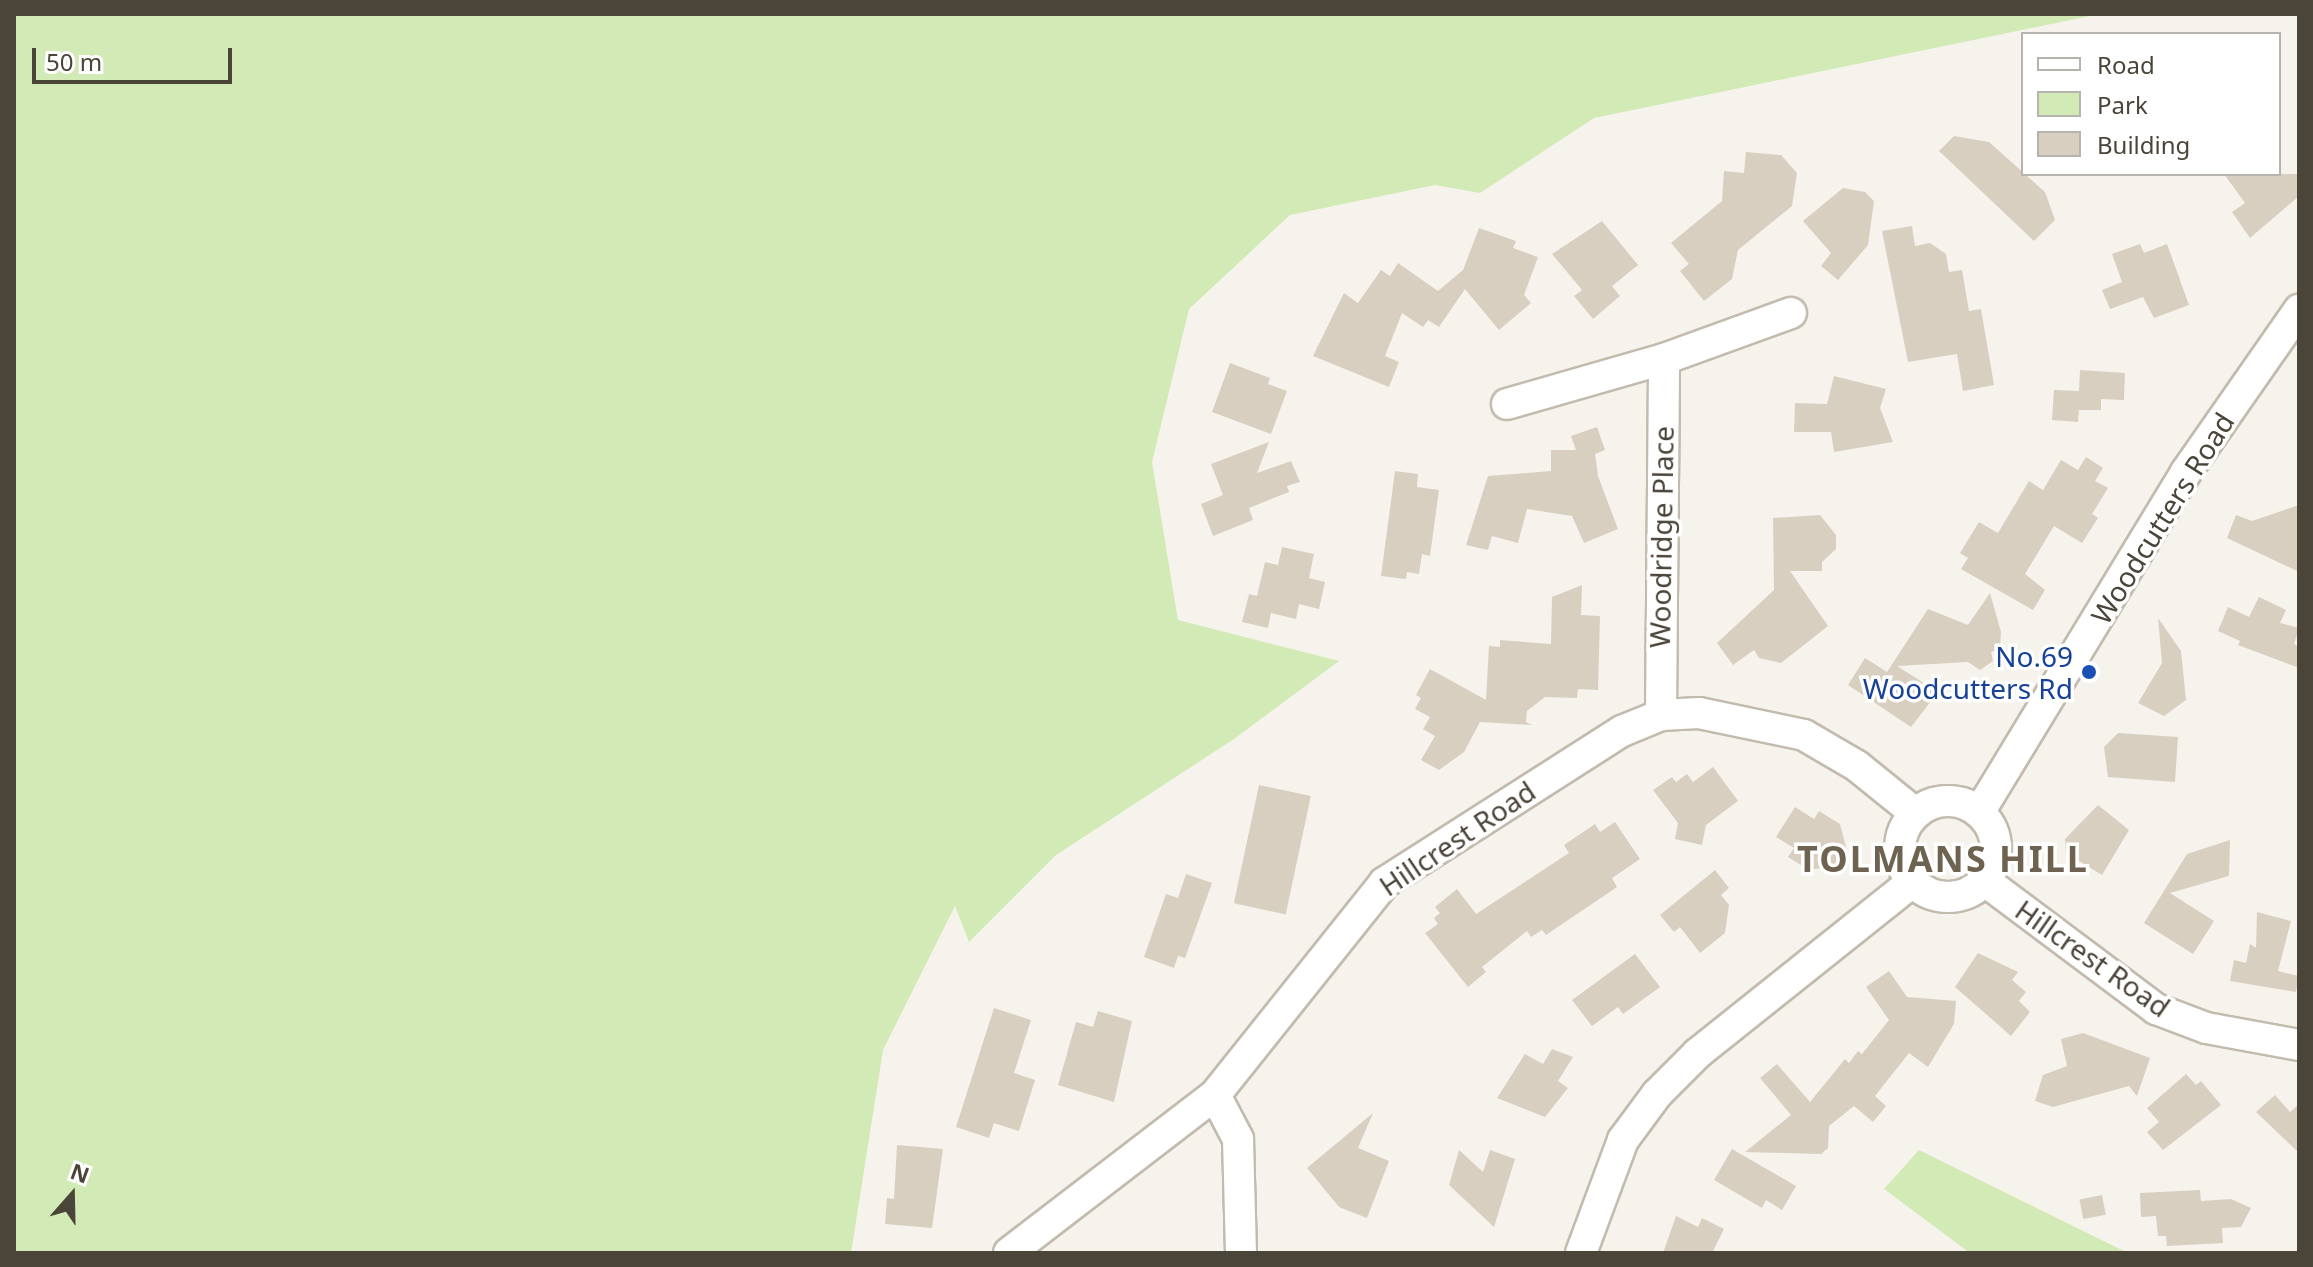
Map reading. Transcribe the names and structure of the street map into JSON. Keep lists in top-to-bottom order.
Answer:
{
  "streets": {
    "street": ["Woodcutters Road", "Woodridge Place", "Hillcrest Road"]
  },
  "crossings": [
    ["Woodcutters Road", "Hillcrest Road"],
    ["Woodridge Place", "Hillcrest Road"]
  ],
  "districts": ["TOLMANS HILL"],
  "places": ["No.69 Woodcutters Rd"],
  "legend": ["Road", "Park", "Building"],
  "scale_bar": "50 m",
  "north": "top"
}
